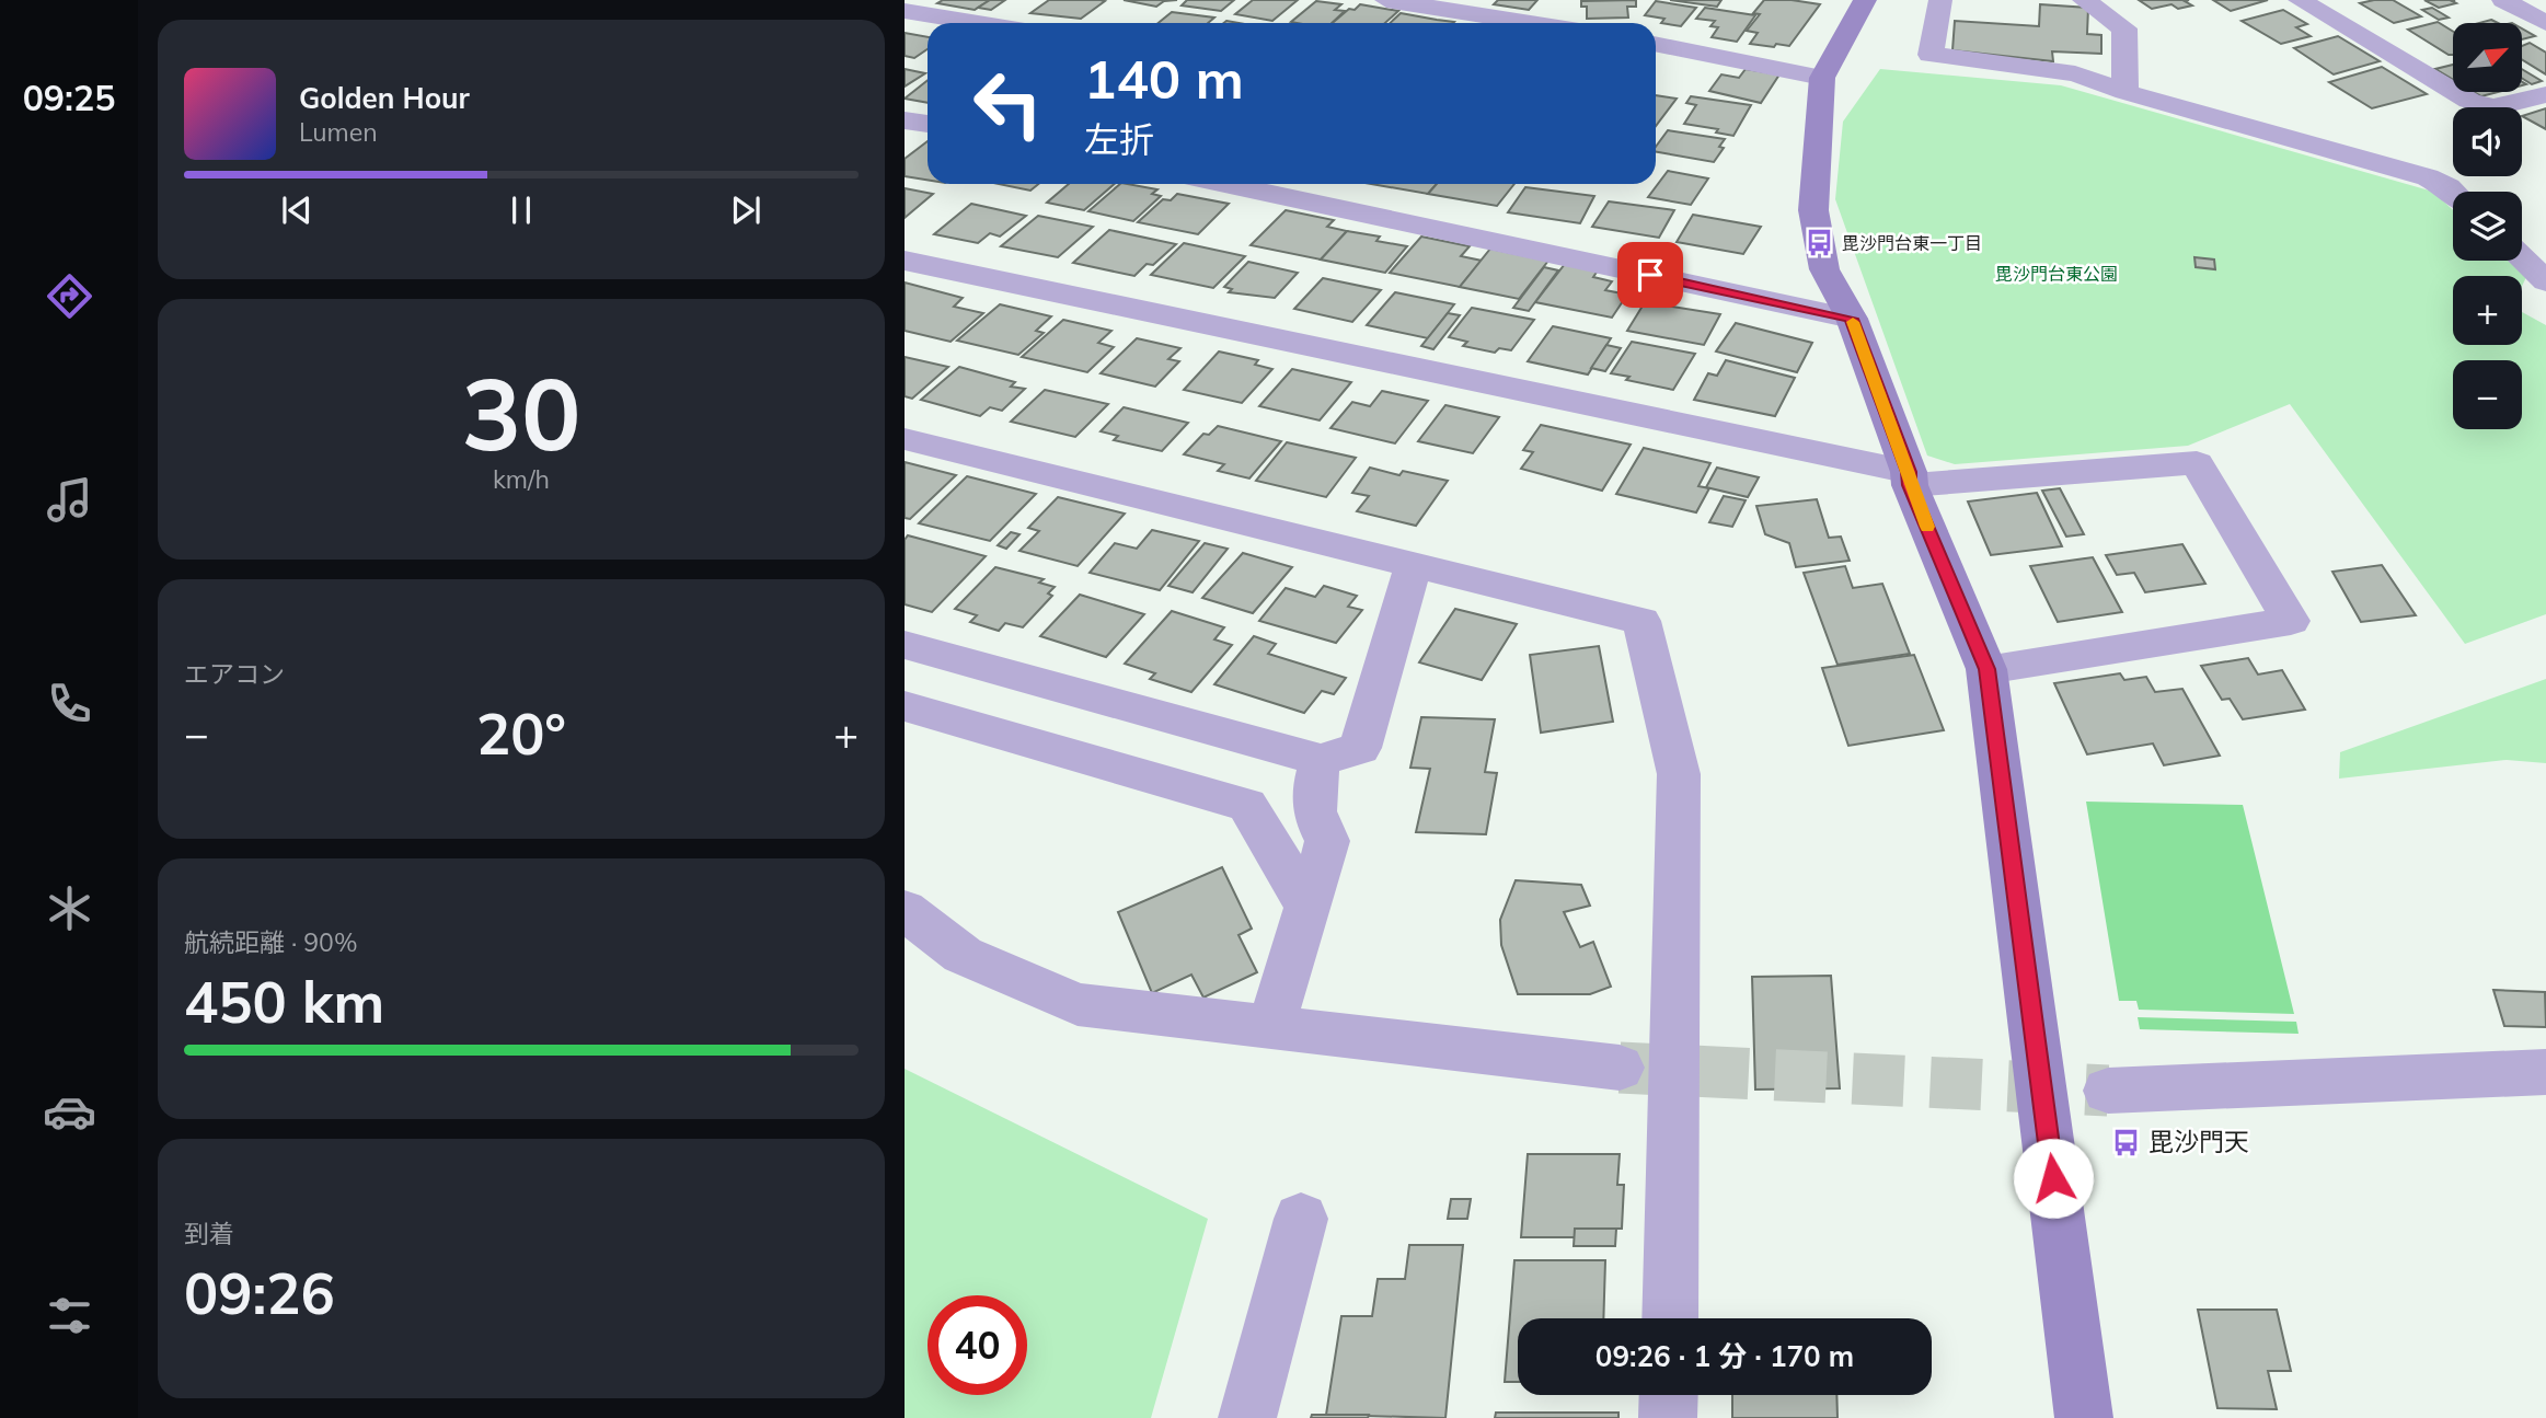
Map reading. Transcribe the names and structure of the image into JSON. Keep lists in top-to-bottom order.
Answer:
{
  "parks": ["毘沙門台東公園"],
  "places": {
    "bus stop": ["毘沙門台東一丁目", "毘沙門天"]
  },
  "north": "top right",
  "page": {
    "tabs": "09:25",
    "map_buttons": ["+", "−"],
    "turn": ["140 m", "左折"],
    "song": ["Golden Hour", "Lumen"],
    "tile": [
      ["30", "km/h"],
      "エアコン",
      ["航続距離 · 90%", "450 km"],
      ["到着", "09:26"]
    ],
    "heat": ["−", "20°", "+"],
    "limit": "40",
    "trip": "09:26 · 1 分 · 170 m"
  }
}
